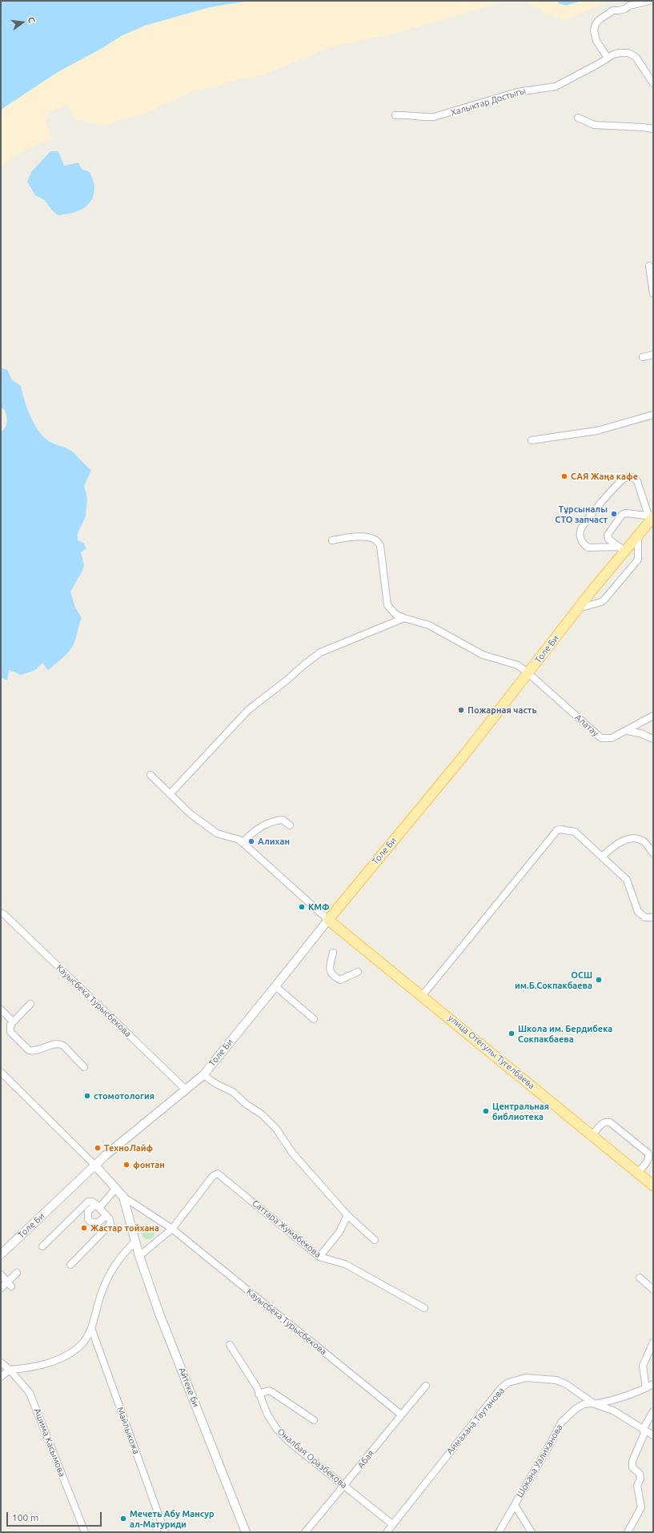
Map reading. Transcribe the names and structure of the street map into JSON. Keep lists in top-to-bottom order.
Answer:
{
  "streets": {
    "main road": ["Толе Би", "улица Отегулы Тугелбаева"],
    "street": [
      "Халыктар Достыгы",
      "Алатау",
      "Кауысбека Турысбекова",
      "Саттара Жумабекова",
      "Айтеке би",
      "Аймахана Таутанова",
      "Майлыкожа",
      "Ашима Касымова",
      "Оналбая Оразбекова",
      "Абая",
      "Шокана Уалиханова"
    ]
  },
  "crossings": [
    ["Толе Би", "Алатау"],
    ["Толе Би", "Кауысбека Турысбекова"],
    ["Толе Би", "улица Отегулы Тугелбаева"],
    ["Кауысбека Турысбекова", "Саттара Жумабекова"],
    ["Кауысбека Турысбекова", "Айтеке би"],
    ["Кауысбека Турысбекова", "Абая"],
    ["Аймахана Таутанова", "Оналбая Оразбекова"],
    ["Аймахана Таутанова", "Шокана Уалиханова"],
    ["Оналбая Оразбекова", "Абая"]
  ],
  "places": [
    "САЯ Жаңа кафе",
    "Тұрсыналы СТО запчаст",
    "Пожарная часть",
    "Алихан",
    "КМФ",
    "ОСШ им.Б.Сокпакбаева",
    "Школа им. Бердибека Сокпакбаева",
    "стомотология",
    "Центральная библиотека",
    "ТехноЛайф",
    "фонтан",
    "Жастар тойхана",
    "Мечеть Абу Мансур ал-Матуриди"
  ],
  "scale_bar": "100 m",
  "north": "right"
}
